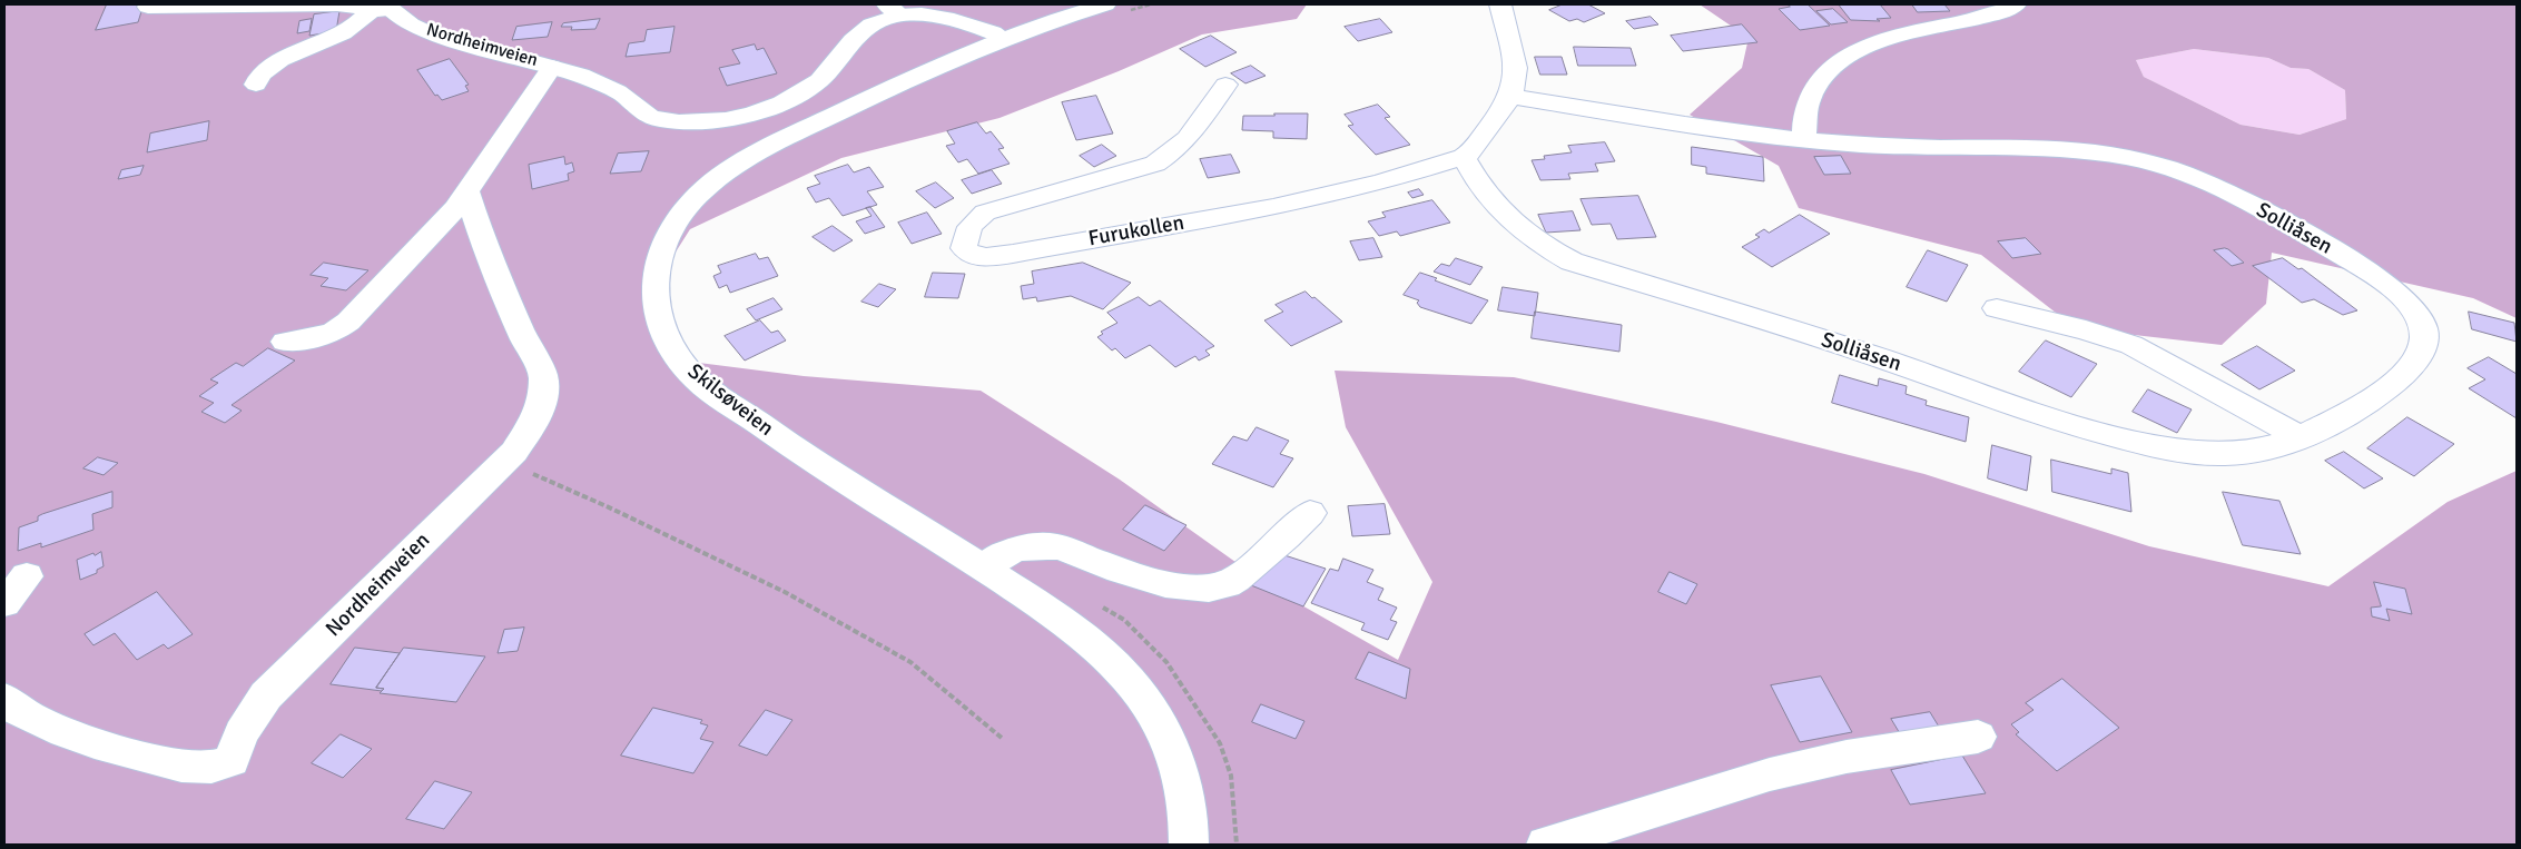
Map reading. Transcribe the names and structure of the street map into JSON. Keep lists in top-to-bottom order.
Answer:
{
  "streets": {
    "street": [
      "Nordheimveien",
      "Solliåsen",
      "Furukollen",
      "Skilsøveien"
    ]
  },
  "crossings": [
    ["Nordheimveien", "Skilsøveien"],
    ["Solliåsen", "Furukollen"]
  ]
}
